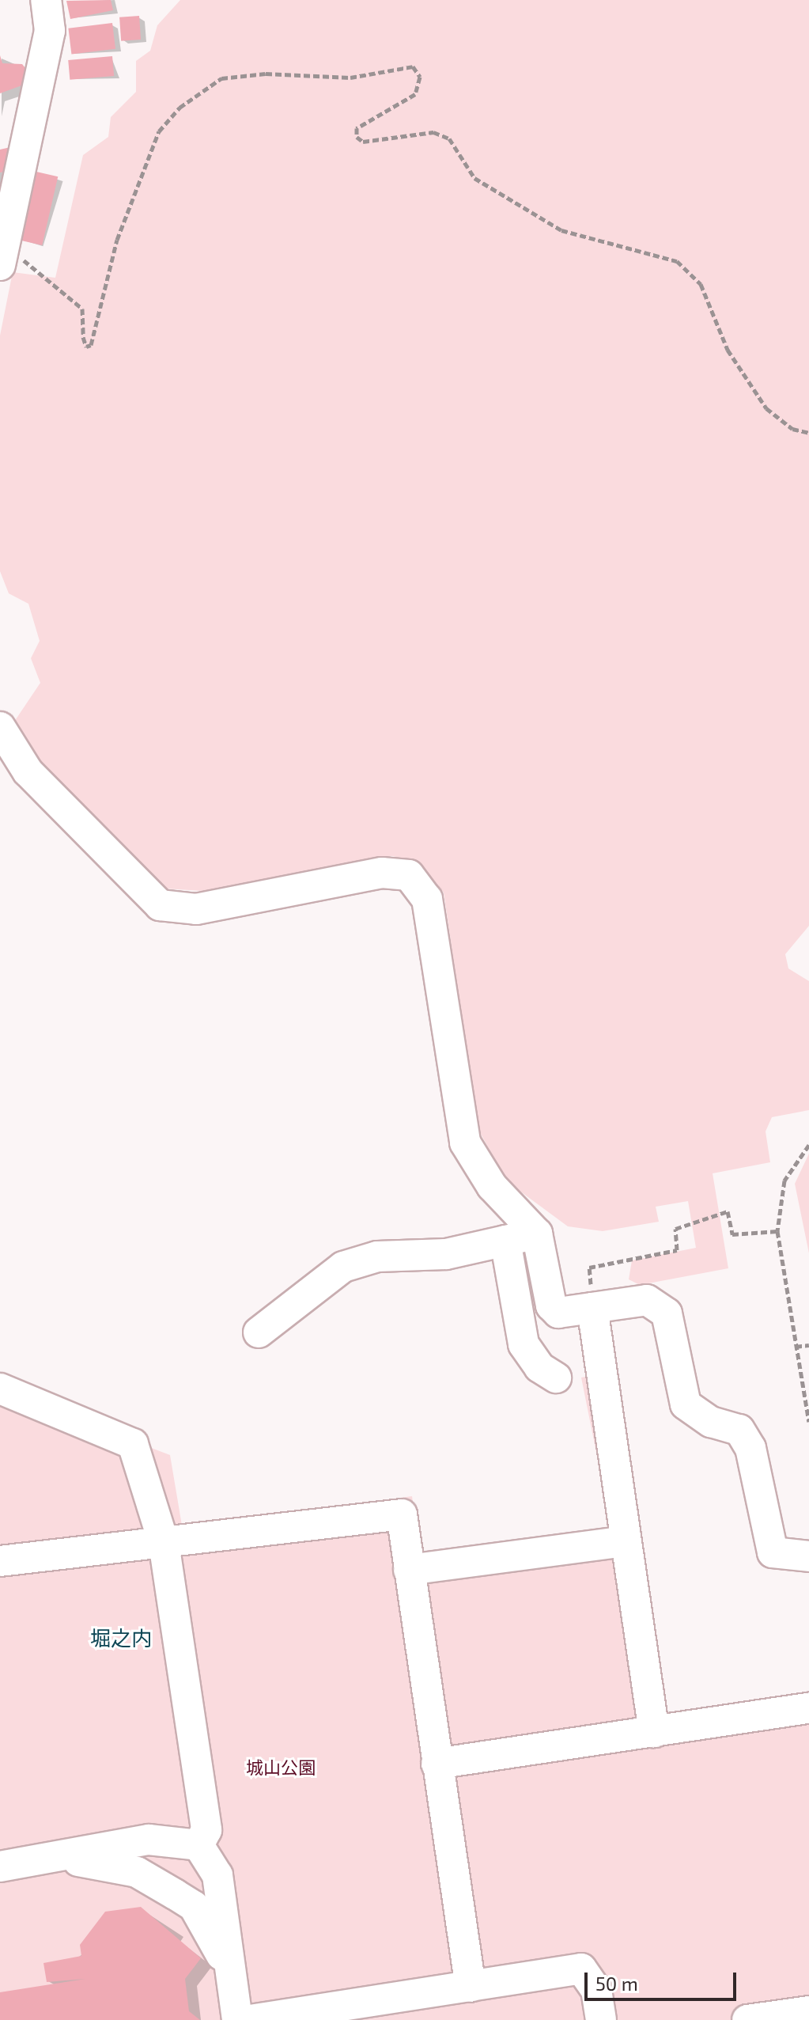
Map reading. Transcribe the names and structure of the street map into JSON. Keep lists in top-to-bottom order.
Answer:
{
  "districts": ["堀之内"],
  "parks": ["城山公園"],
  "scale_bar": "50 m"
}
